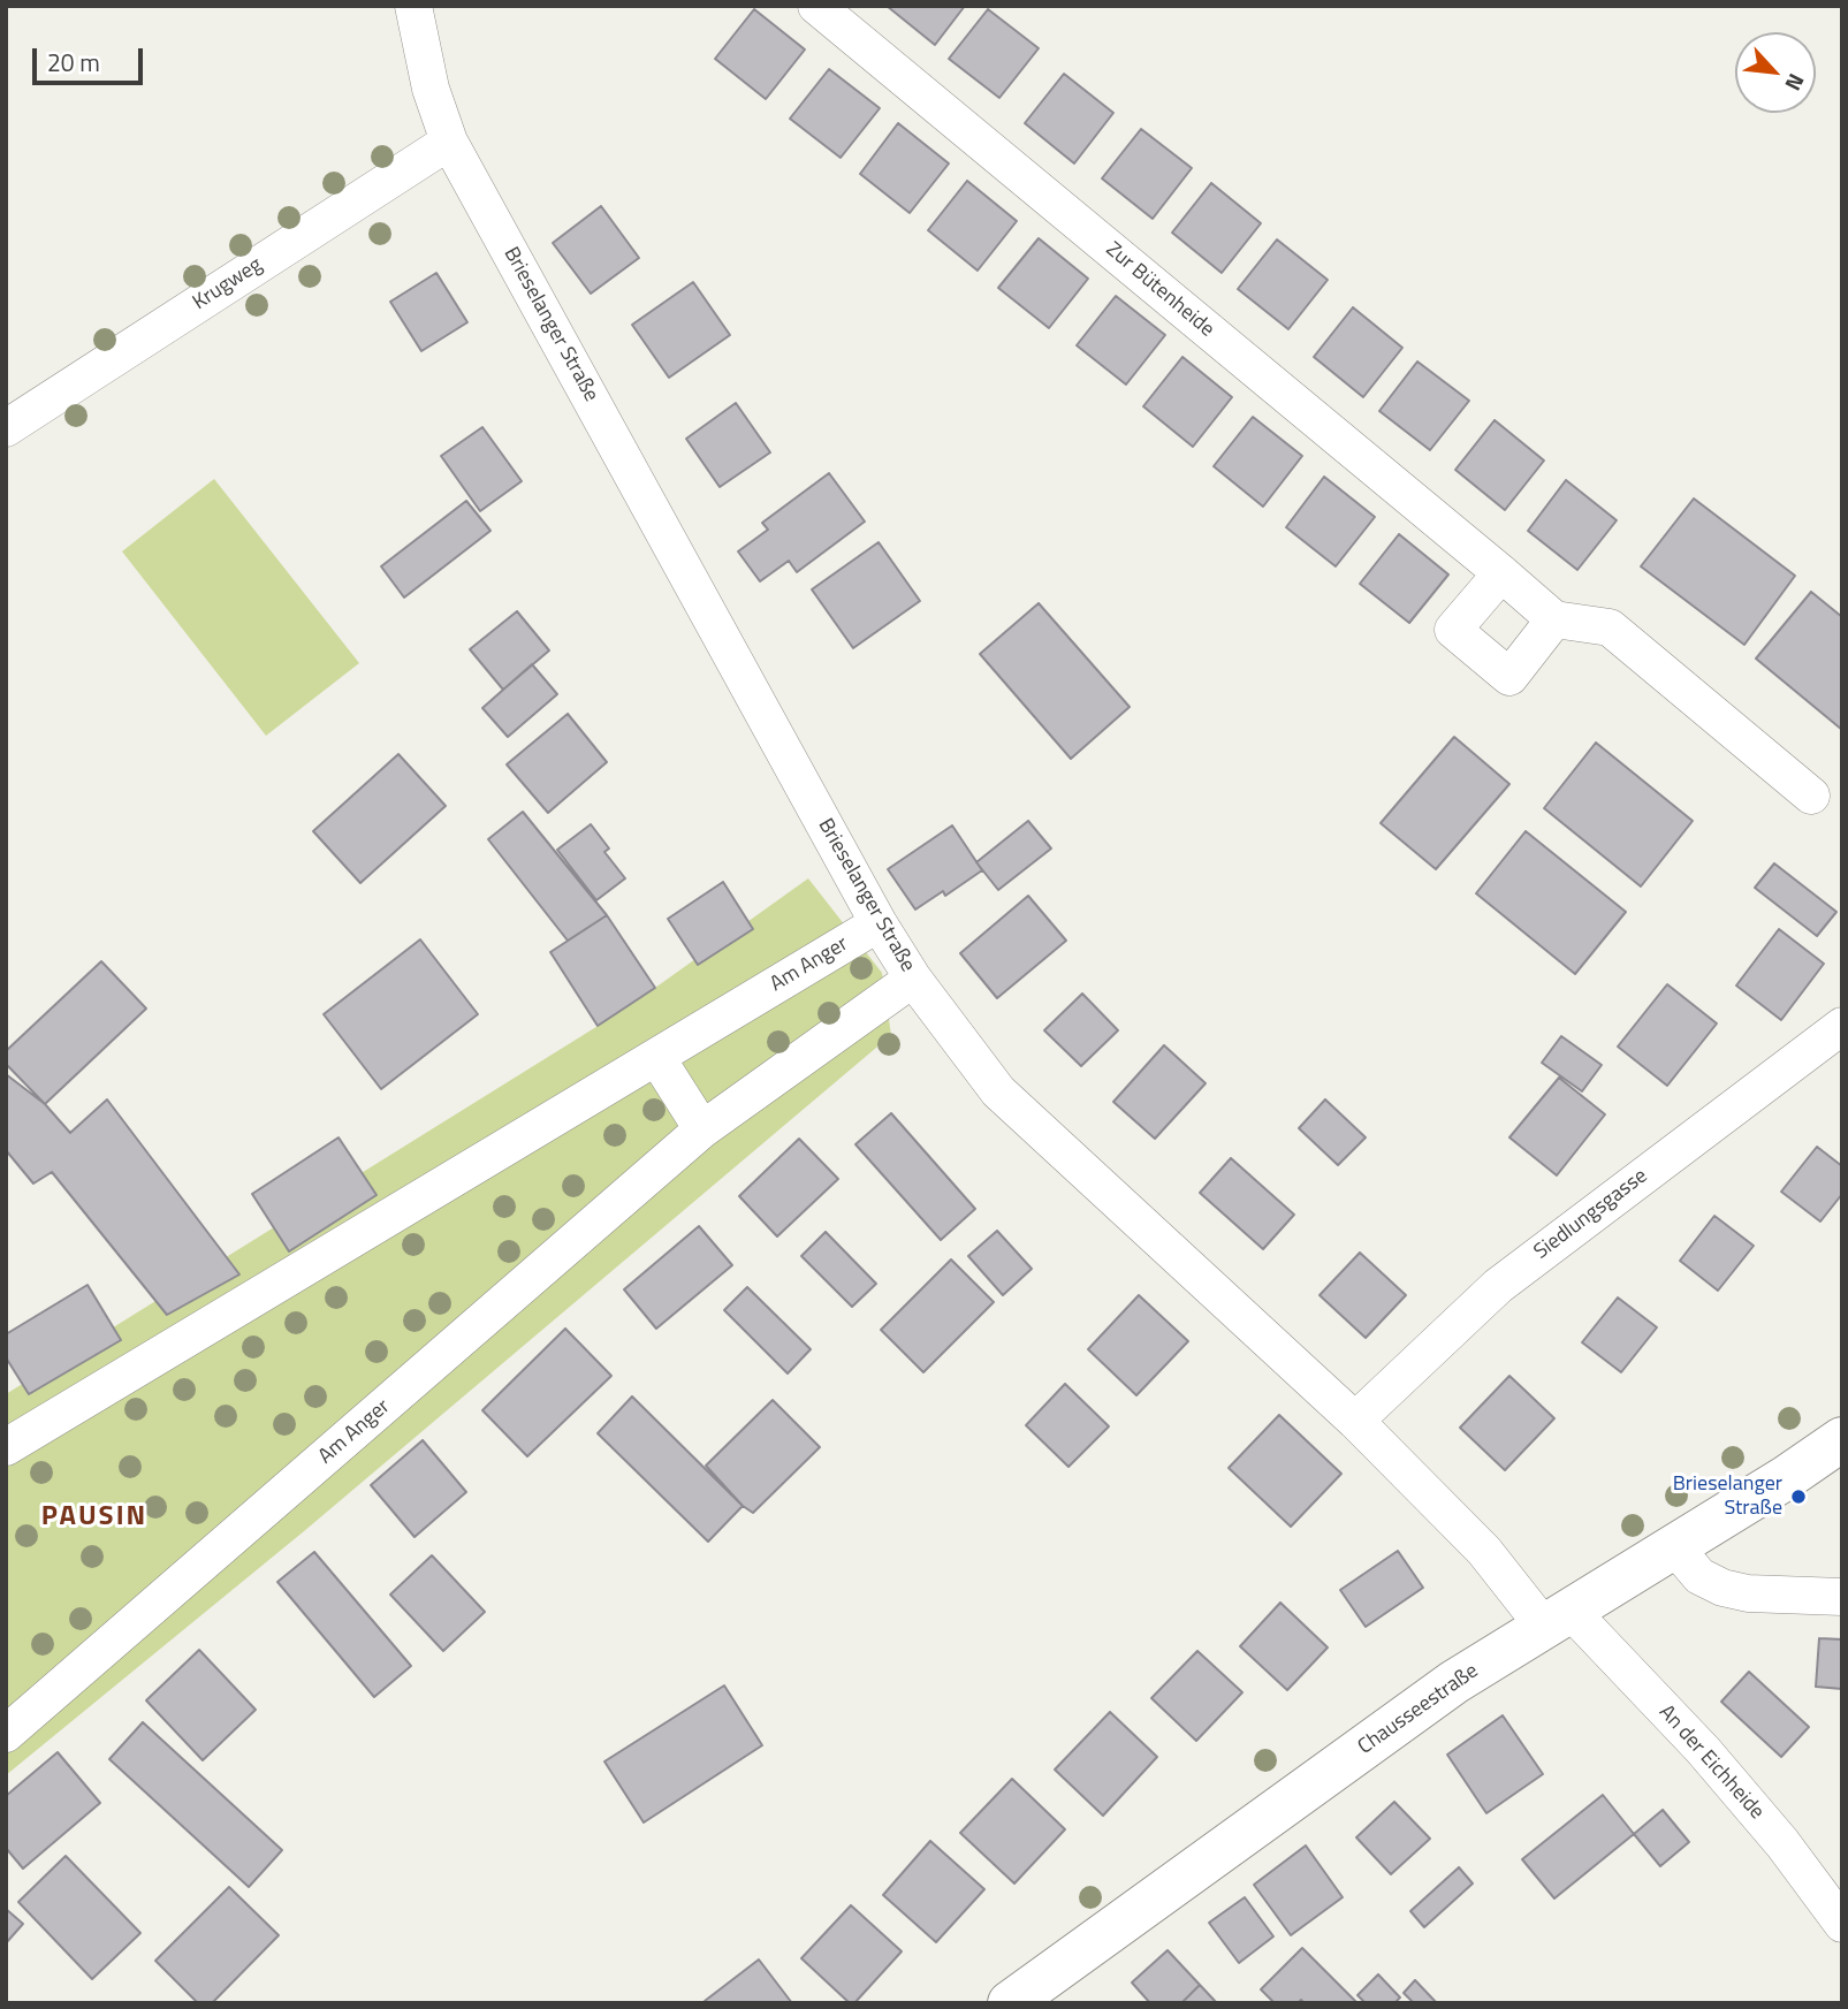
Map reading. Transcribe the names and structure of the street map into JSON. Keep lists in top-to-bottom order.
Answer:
{
  "streets": {
    "main road": ["Chausseestraße"],
    "street": [
      "Krugweg",
      "Zur Bütenheide",
      "Brieselanger Straße",
      "Am Anger",
      "Siedlungsgasse",
      "An der Eichheide"
    ]
  },
  "crossings": [
    ["Krugweg", "Brieselanger Straße"],
    ["Brieselanger Straße", "Am Anger"],
    ["Brieselanger Straße", "Siedlungsgasse"],
    ["Brieselanger Straße", "Chausseestraße"],
    ["Brieselanger Straße", "An der Eichheide"],
    ["Chausseestraße", "An der Eichheide"]
  ],
  "districts": ["PAUSIN"],
  "places": ["Brieselanger Straße"],
  "scale_bar": "20 m",
  "north": "bottom right"
}
